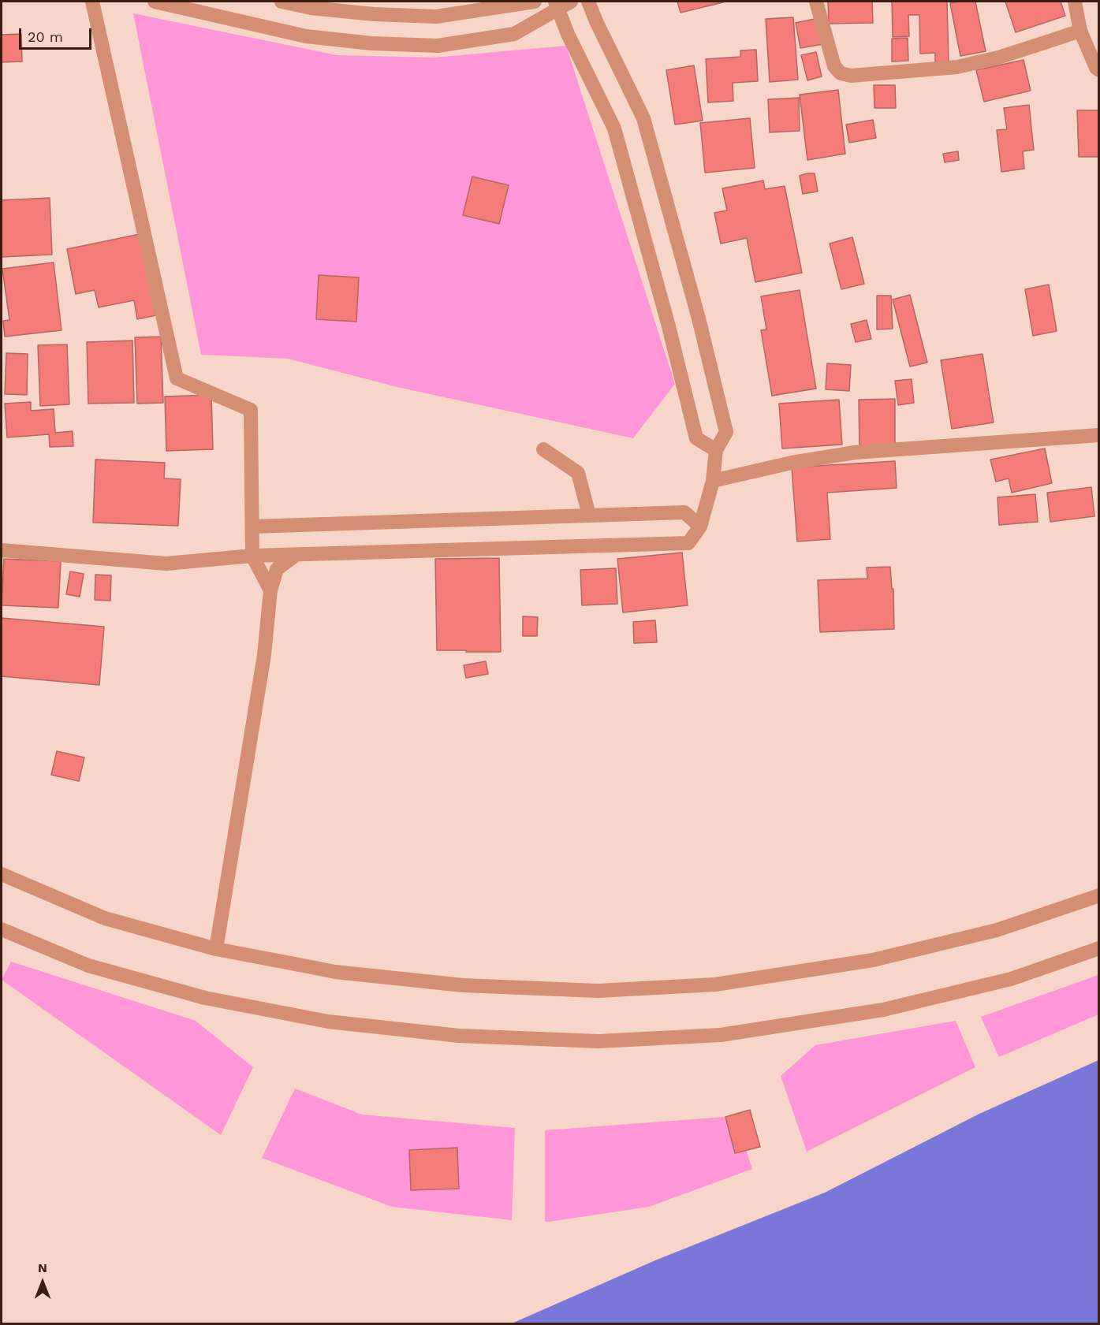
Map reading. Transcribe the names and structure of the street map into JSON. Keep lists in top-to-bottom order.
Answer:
{
  "scale_bar": "20 m",
  "north": "top"
}
